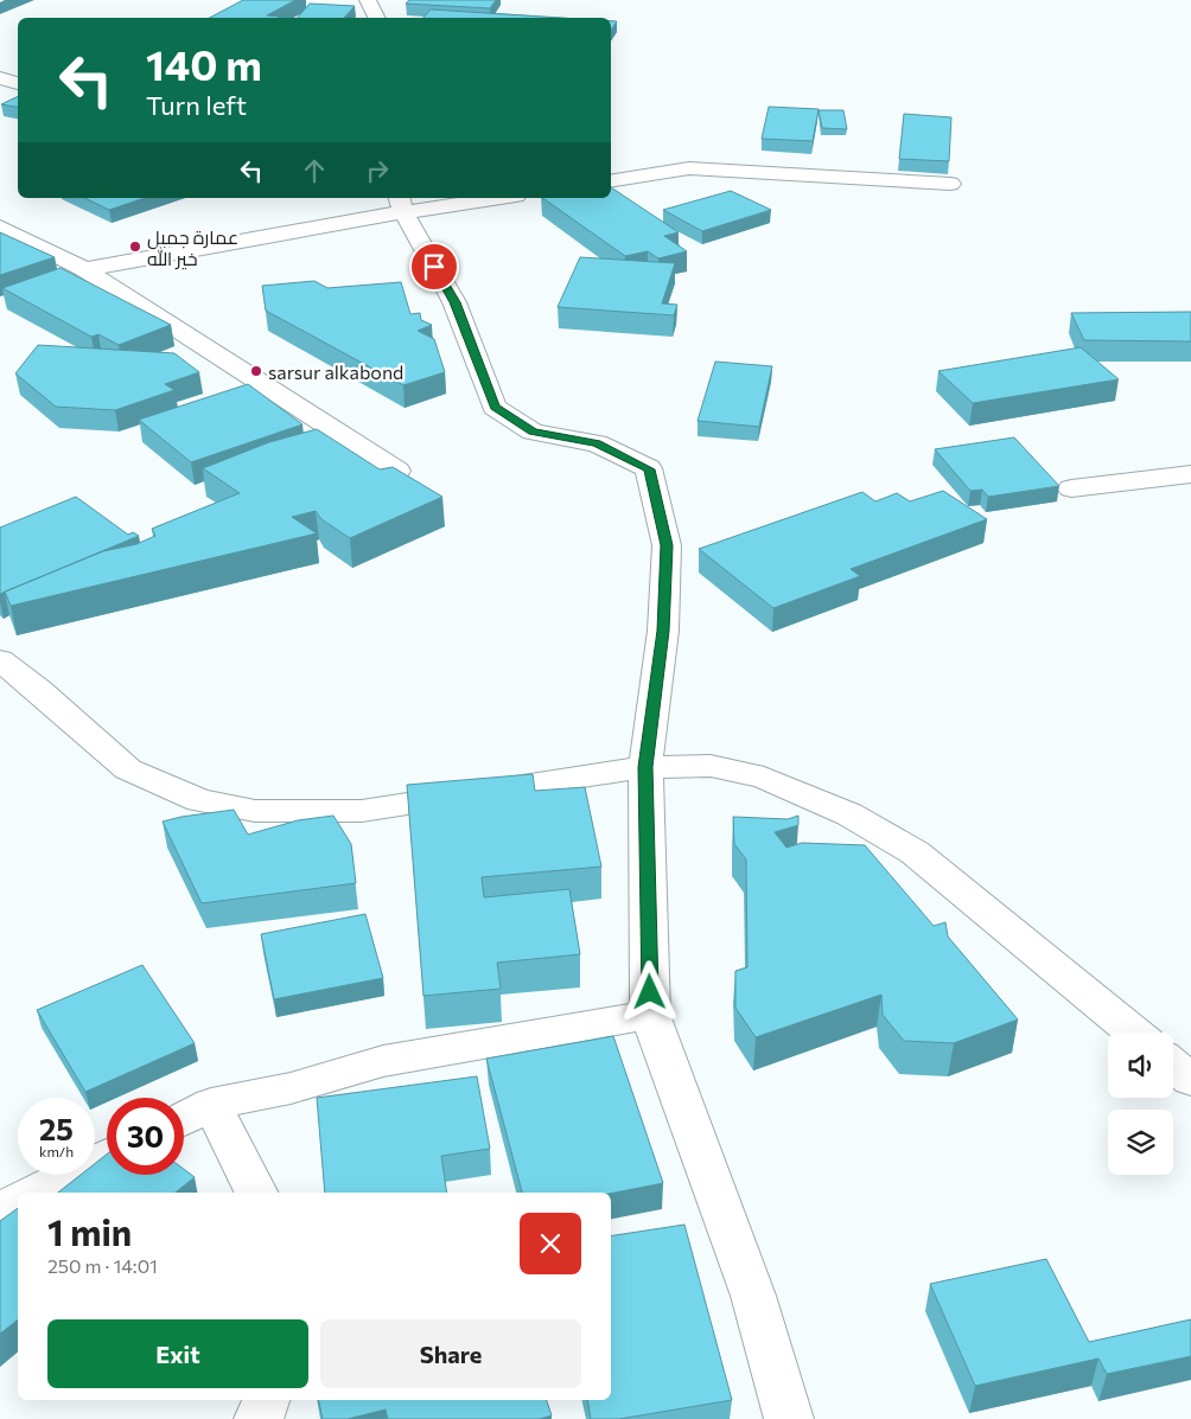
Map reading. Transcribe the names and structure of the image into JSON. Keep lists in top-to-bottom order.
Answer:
{
  "places": ["عمارة جميل خير الله", "sarsur alkabond"],
  "page": {
    "turn": ["140 m", "Turn left"],
    "speed": "25 km/h",
    "limit": "30",
    "heading": ["1 min", "250 m · 14:01"],
    "buttons": ["Exit", "Share"]
  }
}
